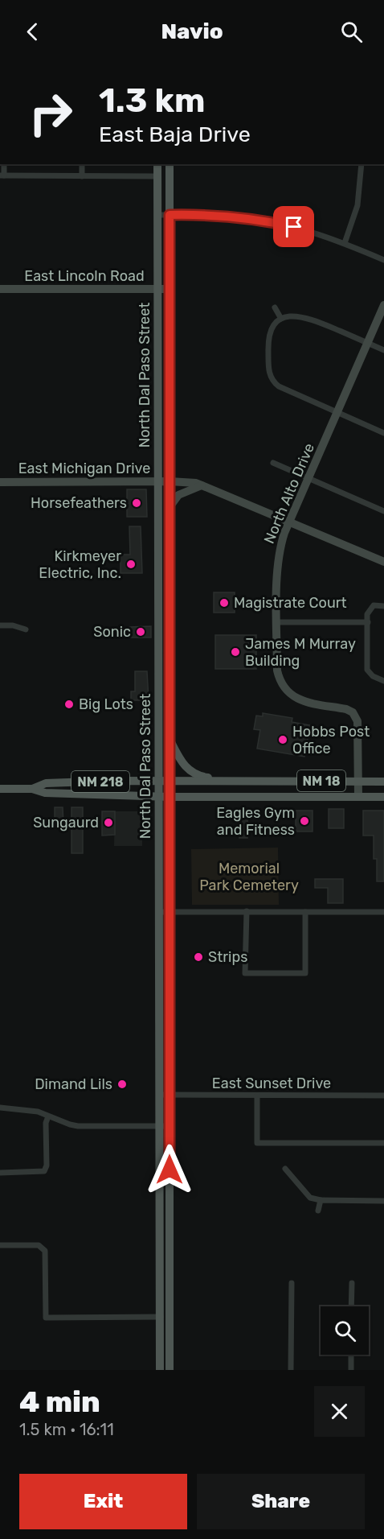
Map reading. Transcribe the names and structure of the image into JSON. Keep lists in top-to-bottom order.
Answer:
{
  "streets": {
    "main road": ["North Dal Paso Street", "NM 18", "NM 218"],
    "street": [
      "East Lincoln Road",
      "East Michigan Drive",
      "North Alto Drive",
      "East Sunset Drive"
    ]
  },
  "crossings": [
    ["East Lincoln Road", "North Dal Paso Street"],
    ["North Dal Paso Street", "East Michigan Drive"],
    ["North Dal Paso Street", "NM 18"],
    ["North Dal Paso Street", "NM 218"],
    ["North Dal Paso Street", "East Sunset Drive"],
    ["East Michigan Drive", "North Alto Drive"],
    ["North Alto Drive", "NM 18"],
    ["NM 18", "NM 218"]
  ],
  "parks": ["Memorial Park Cemetery"],
  "places": [
    "Horsefeathers",
    "Kirkmeyer Electric, Inc.",
    "Magistrate Court",
    "Sonic",
    "James M Murray Building",
    "Big Lots",
    "Hobbs Post Office",
    "Eagles Gym and Fitness",
    "Sungaurd",
    "Strips",
    "Dimand Lils"
  ],
  "page": {
    "header": "Navio",
    "turn": ["1.3 km", "East Baja Drive"],
    "heading": ["4 min", "1.5 km · 16:11"],
    "buttons": ["Exit", "Share"]
  }
}
